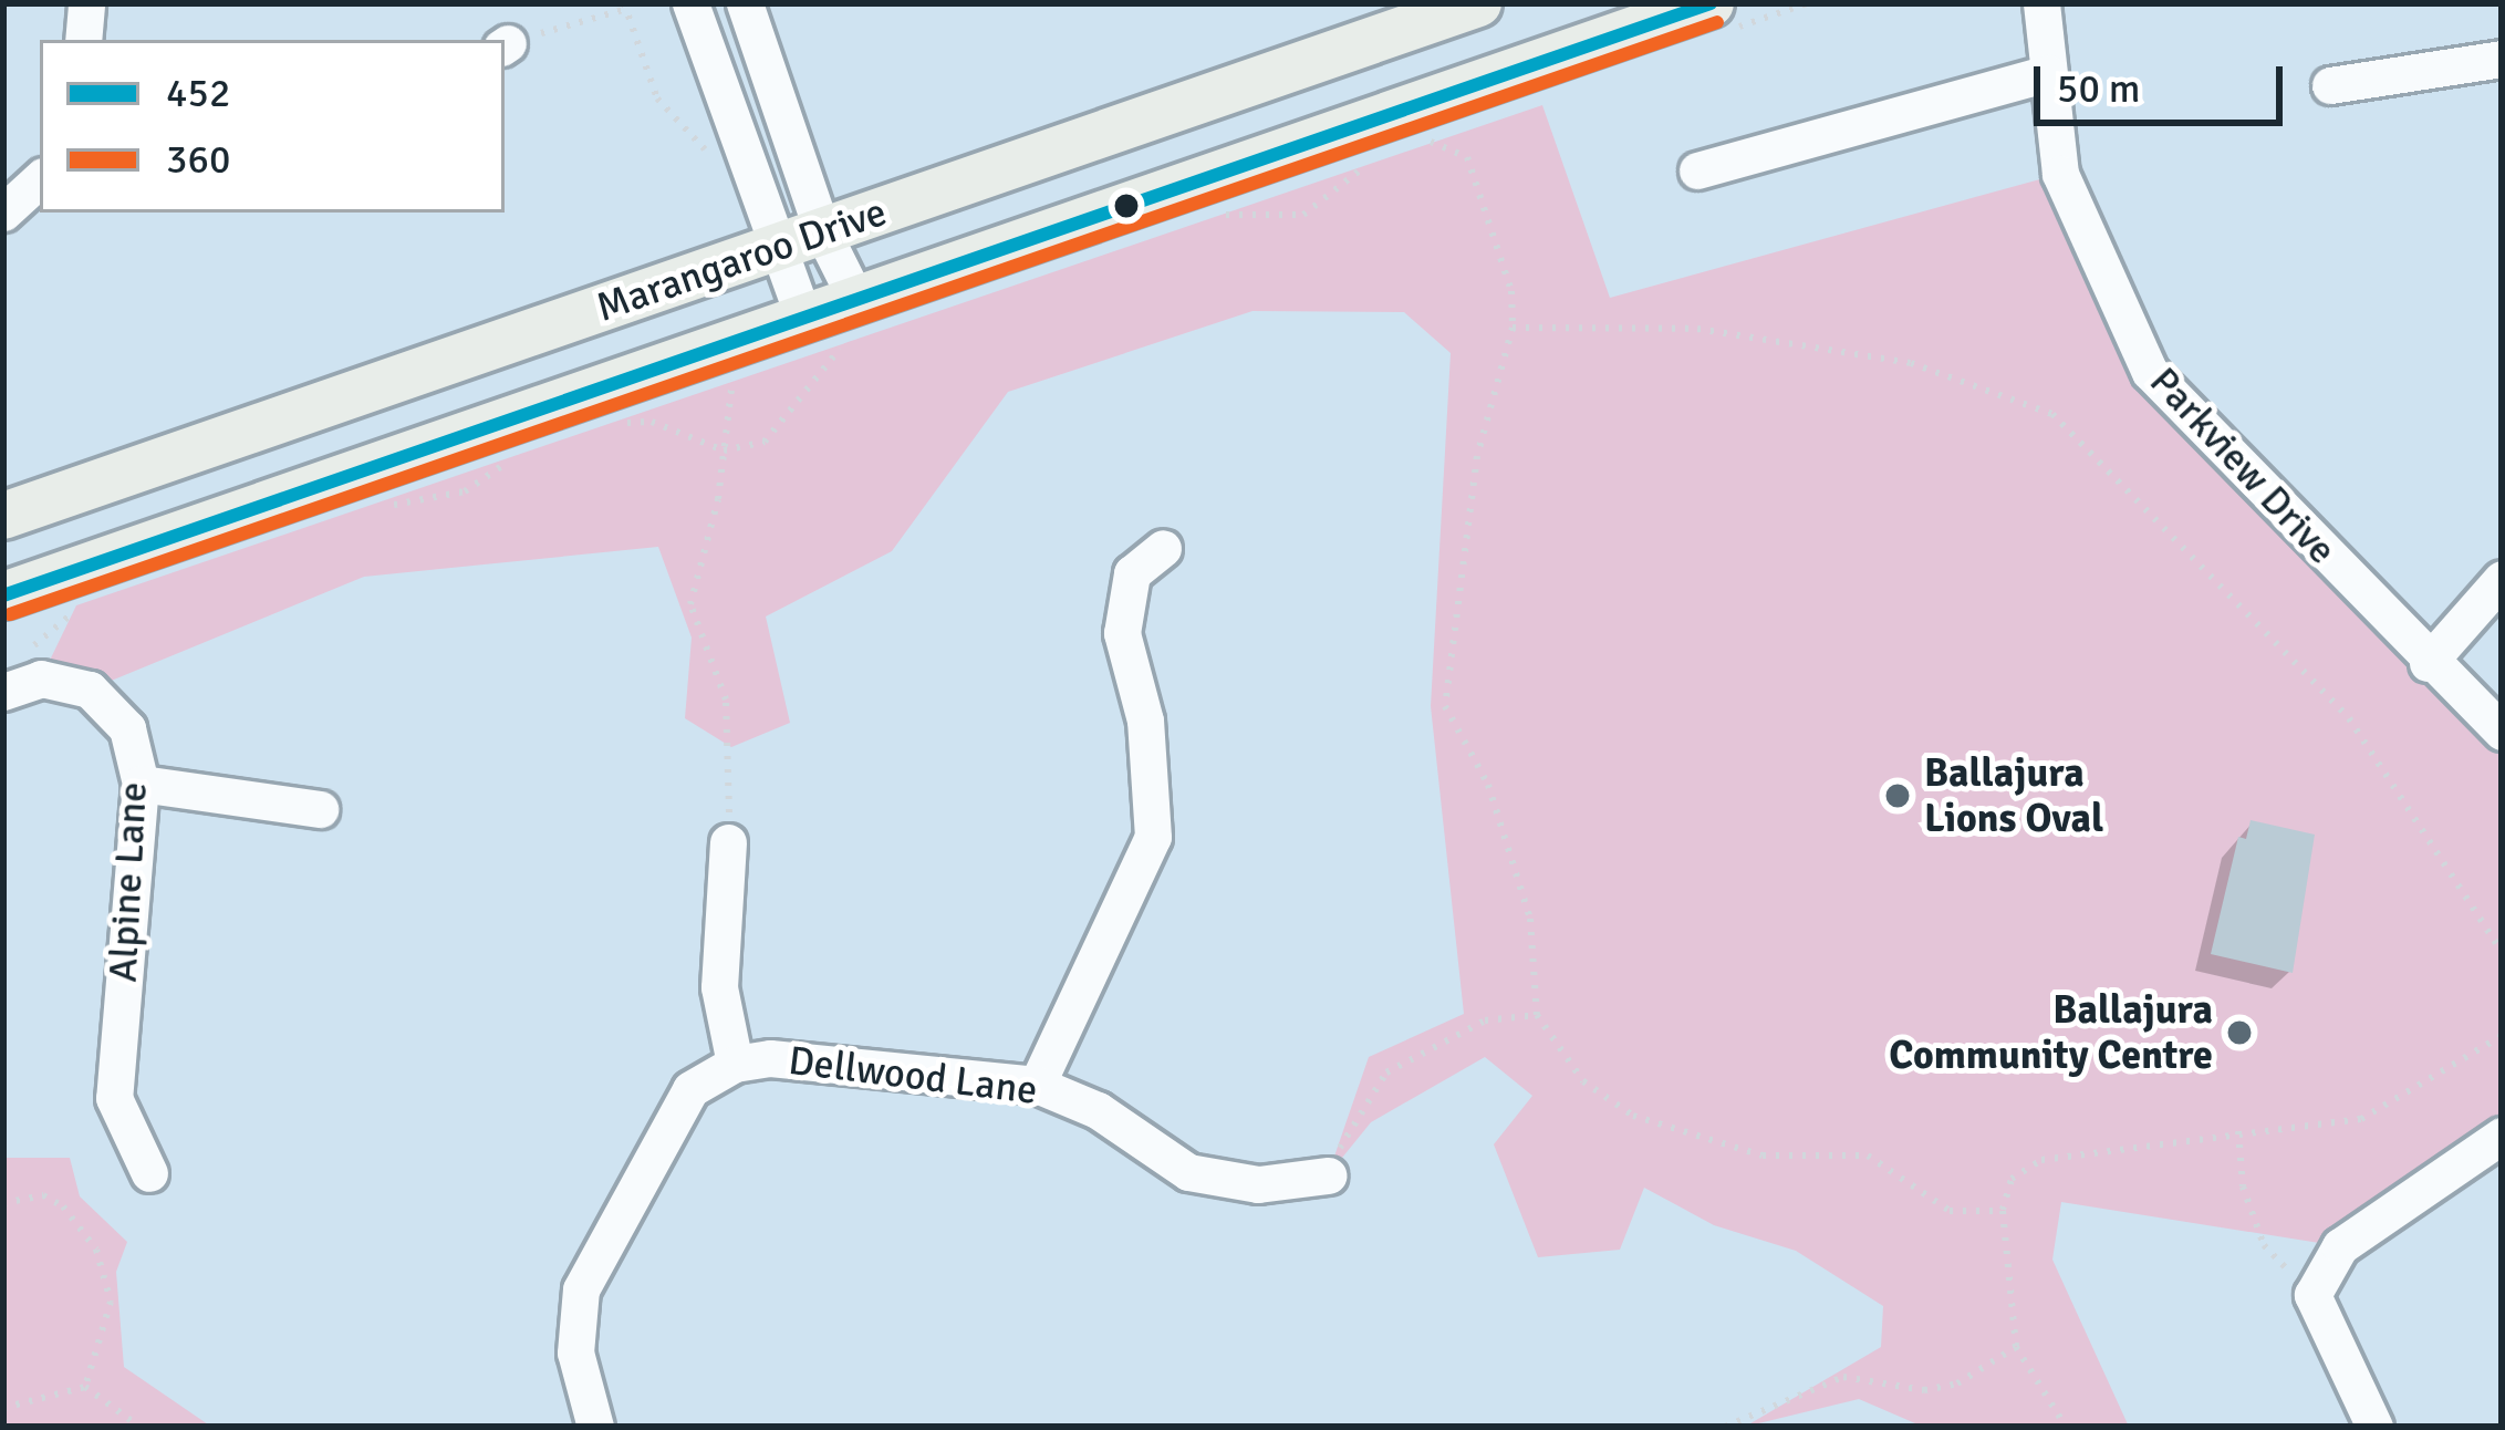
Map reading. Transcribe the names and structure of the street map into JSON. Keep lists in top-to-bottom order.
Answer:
{
  "streets": {
    "main road": ["Marangaroo Drive"],
    "street": ["Parkview Drive", "Alpine Lane", "Dellwood Lane"]
  },
  "places": ["Ballajura Lions Oval", "Ballajura Community Centre"],
  "lines": ["transit line 452", "transit line 360"],
  "legend": ["452", "360"],
  "scale_bar": "50 m"
}
